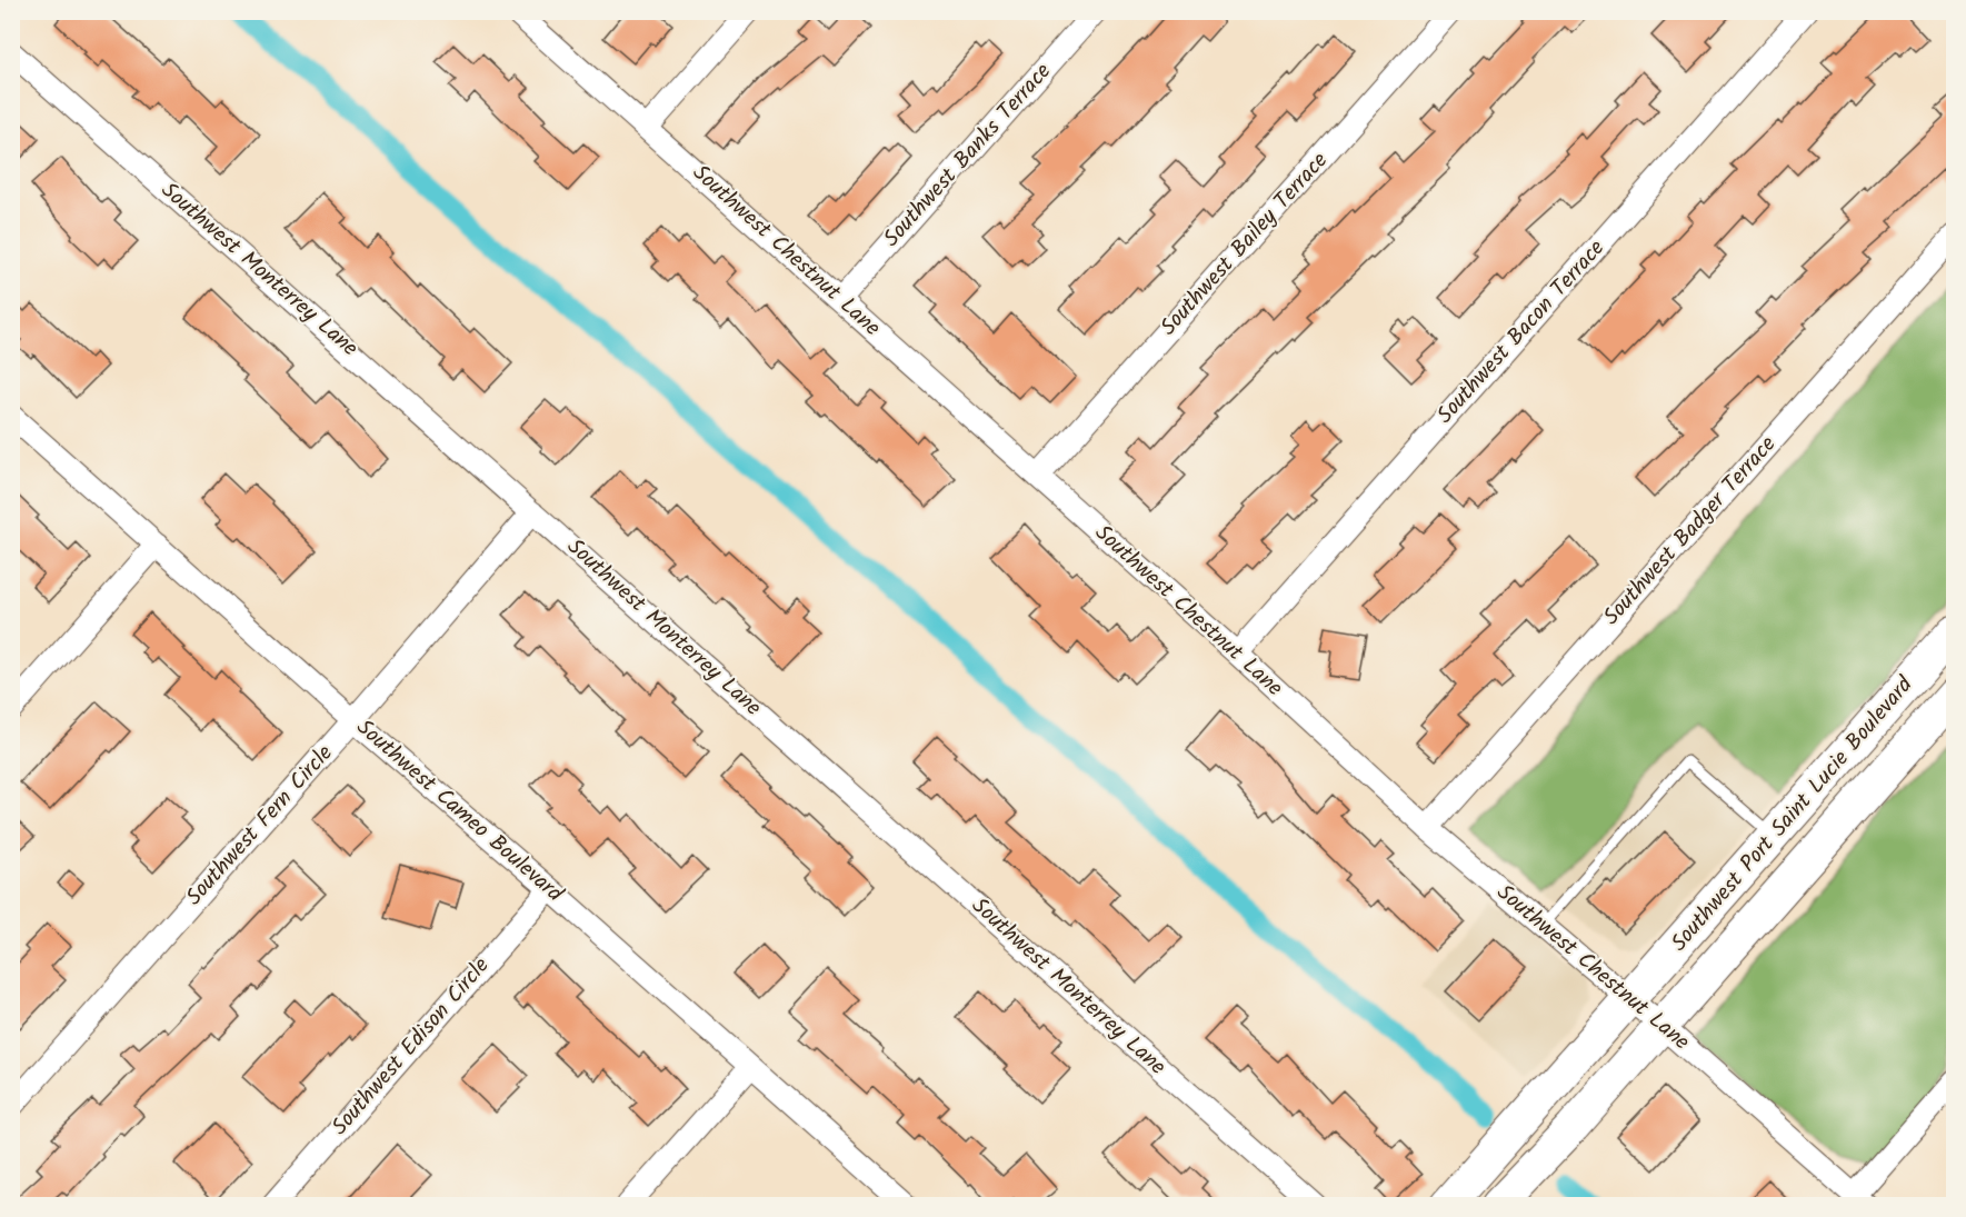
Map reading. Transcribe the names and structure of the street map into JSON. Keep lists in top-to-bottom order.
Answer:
{
  "streets": {
    "main road": ["Southwest Port Saint Lucie Boulevard"],
    "street": [
      "Southwest Banks Terrace",
      "Southwest Bailey Terrace",
      "Southwest Chestnut Lane",
      "Southwest Monterrey Lane",
      "Southwest Bacon Terrace",
      "Southwest Badger Terrace",
      "Southwest Cameo Boulevard",
      "Southwest Fern Circle",
      "Southwest Edison Circle"
    ]
  },
  "crossings": [
    ["Southwest Banks Terrace", "Southwest Chestnut Lane"],
    ["Southwest Bailey Terrace", "Southwest Chestnut Lane"],
    ["Southwest Chestnut Lane", "Southwest Bacon Terrace"],
    ["Southwest Chestnut Lane", "Southwest Badger Terrace"],
    ["Southwest Chestnut Lane", "Southwest Port Saint Lucie Boulevard"],
    ["Southwest Monterrey Lane", "Southwest Fern Circle"],
    ["Southwest Cameo Boulevard", "Southwest Fern Circle"],
    ["Southwest Cameo Boulevard", "Southwest Edison Circle"]
  ]
}
